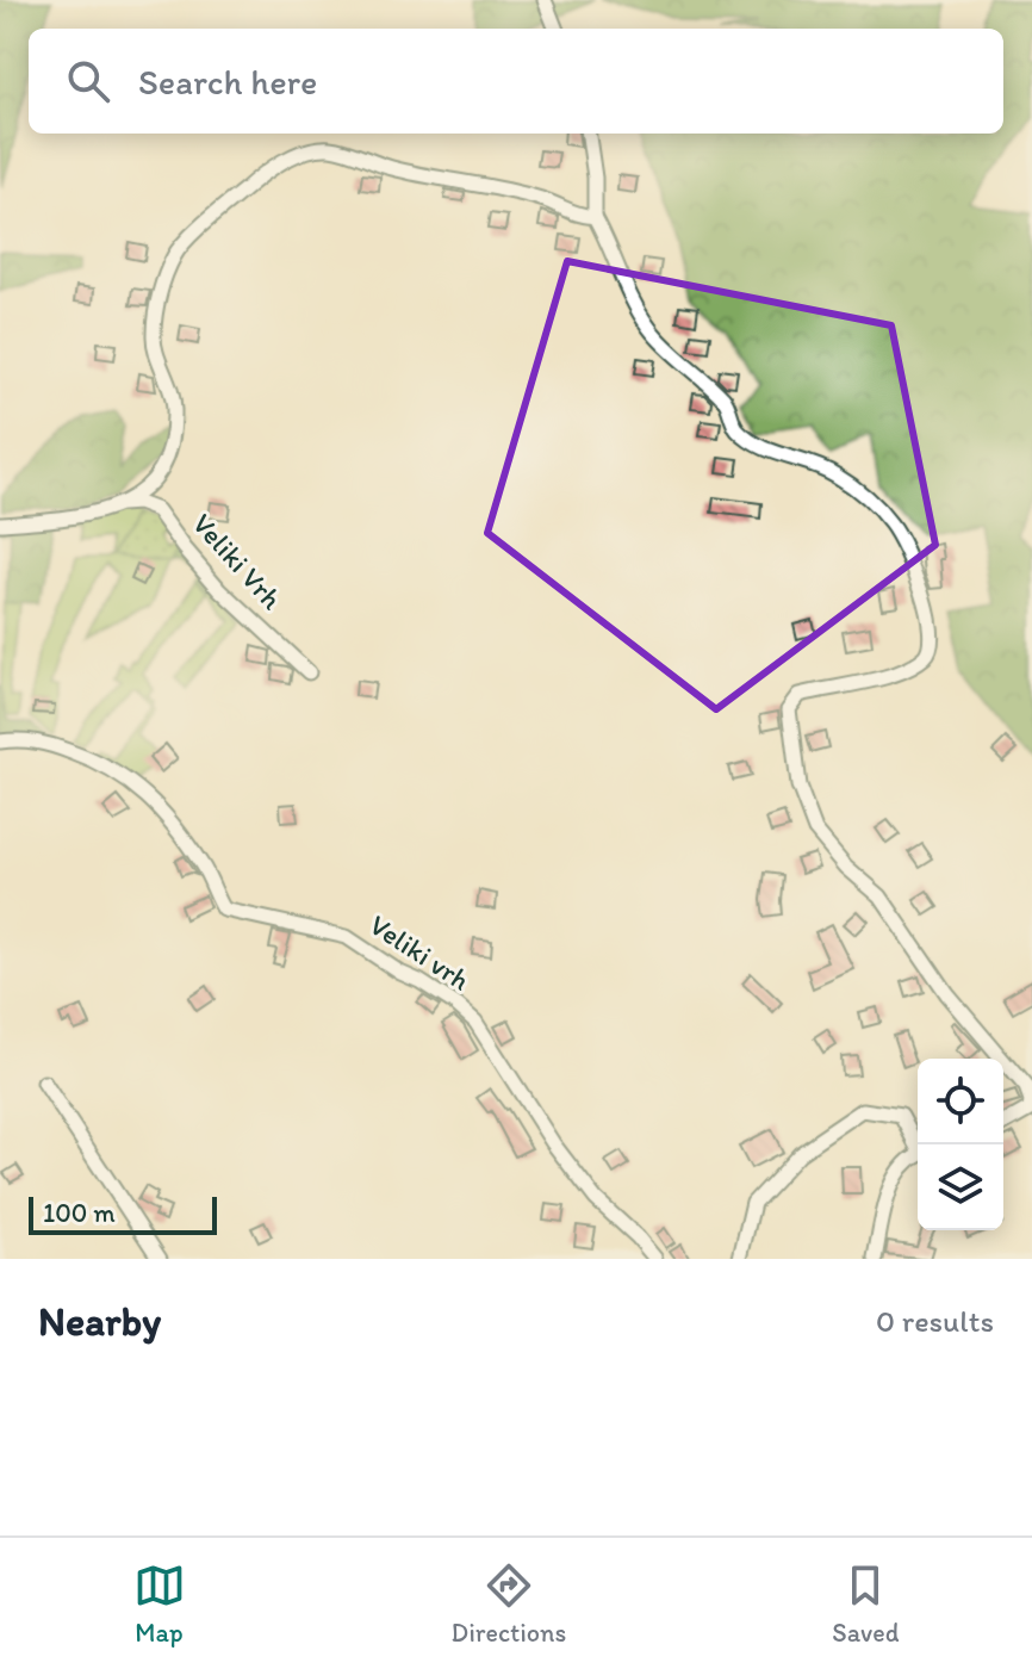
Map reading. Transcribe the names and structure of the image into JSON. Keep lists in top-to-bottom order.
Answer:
{
  "streets": {
    "street": ["Veliki Vrh", "Veliki vrh"]
  },
  "scale_bar": "100 m",
  "page": {
    "search": "Search here",
    "scale": "100 m",
    "heading": ["Nearby", "0 results"],
    "nav": ["Map", "Directions", "Saved"]
  }
}
